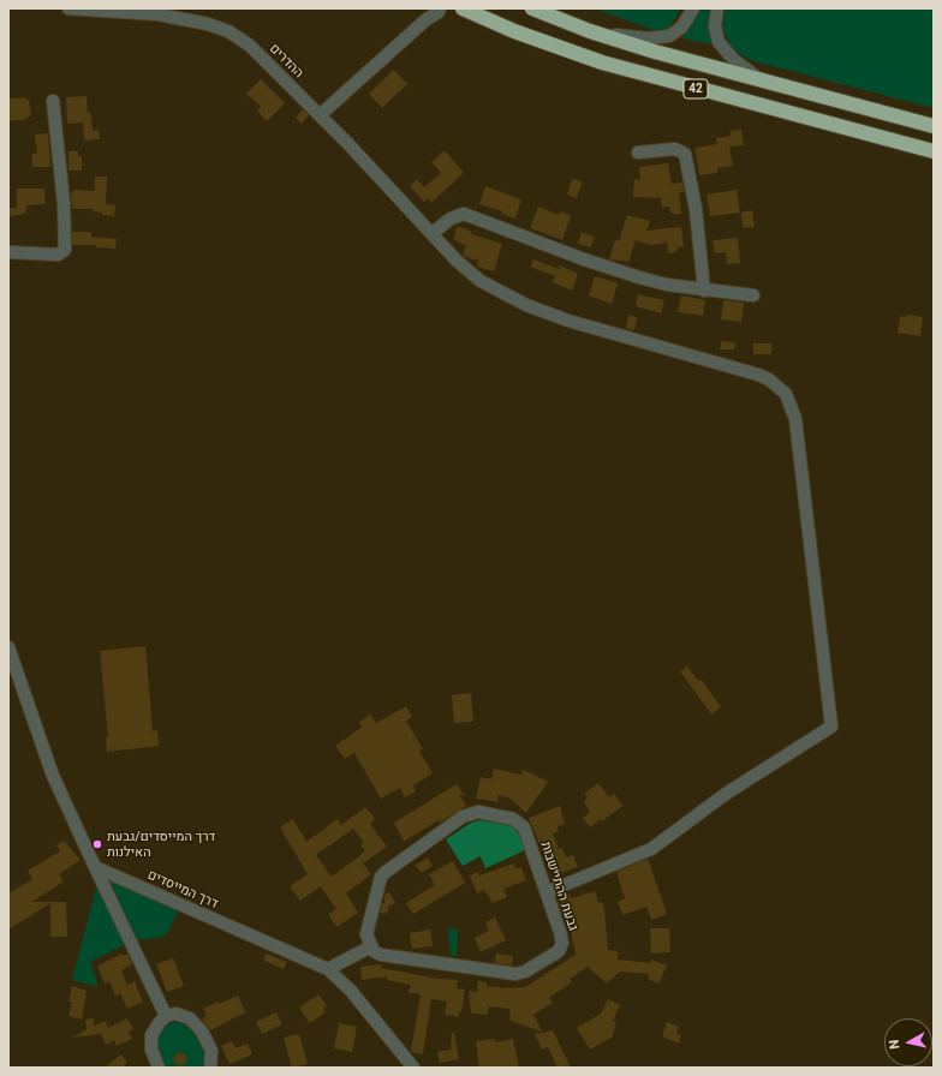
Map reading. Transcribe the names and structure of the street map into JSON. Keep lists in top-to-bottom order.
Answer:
{
  "streets": {
    "highway": ["42"],
    "street": ["ההדרים", "גבעת ההתיישבות", "דרך המייסדים"]
  },
  "crossings": [
    ["ההדרים", "גבעת ההתיישבות"]
  ],
  "places": ["דרך המייסדים/גבעת האילנות"],
  "north": "left"
}
